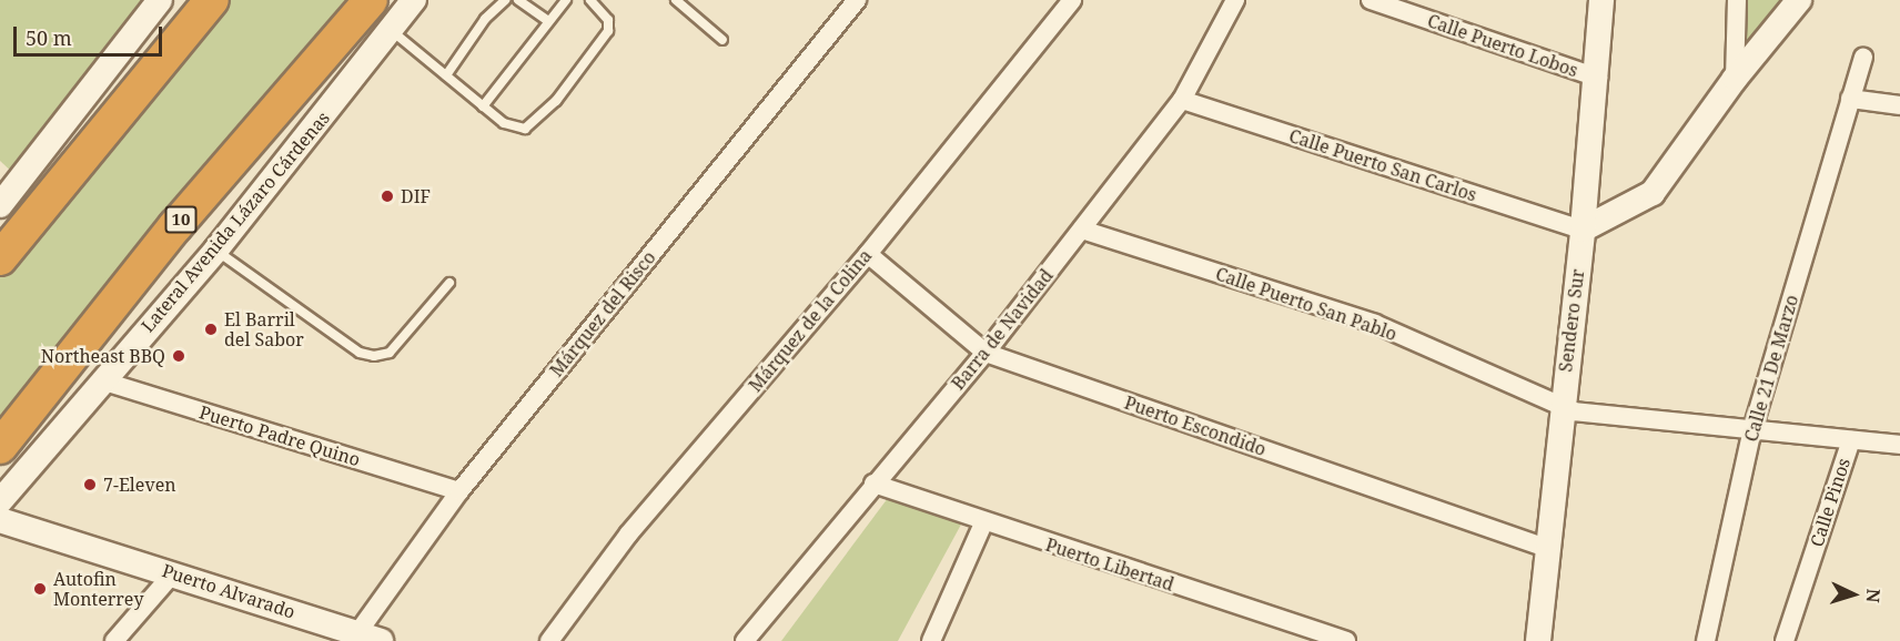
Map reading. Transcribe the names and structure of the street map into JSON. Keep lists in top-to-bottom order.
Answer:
{
  "streets": {
    "highway": ["10"],
    "street": [
      "Calle Puerto Lobos",
      "Calle Puerto San Carlos",
      "Lateral Avenida Lázaro Cárdenas",
      "Calle Puerto San Pablo",
      "Márquez del Risco",
      "Márquez de la Colina",
      "Sendero Sur",
      "Barra de Navidad",
      "Calle 21 De Marzo",
      "Puerto Escondido",
      "Puerto Padre Quino",
      "Calle Pinos",
      "Puerto Libertad",
      "Puerto Alvarado"
    ]
  },
  "crossings": [
    ["Calle Puerto Lobos", "Sendero Sur"],
    ["Calle Puerto San Carlos", "Sendero Sur"],
    ["Calle Puerto San Carlos", "Barra de Navidad"],
    ["Lateral Avenida Lázaro Cárdenas", "Puerto Padre Quino"],
    ["Calle Puerto San Pablo", "Sendero Sur"],
    ["Calle Puerto San Pablo", "Barra de Navidad"],
    ["Calle Puerto San Pablo", "Calle 21 De Marzo"],
    ["Calle Puerto San Pablo", "Calle Pinos"],
    ["Márquez del Risco", "Puerto Padre Quino"],
    ["Márquez del Risco", "Puerto Alvarado"],
    ["Márquez de la Colina", "Puerto Escondido"],
    ["Sendero Sur", "Puerto Escondido"],
    ["Barra de Navidad", "Puerto Escondido"],
    ["Barra de Navidad", "Puerto Libertad"]
  ],
  "places": [
    "DIF",
    "El Barril del Sabor",
    "Northeast BBQ",
    "7-Eleven",
    "Autofin Monterrey"
  ],
  "scale_bar": "50 m",
  "north": "right"
}
